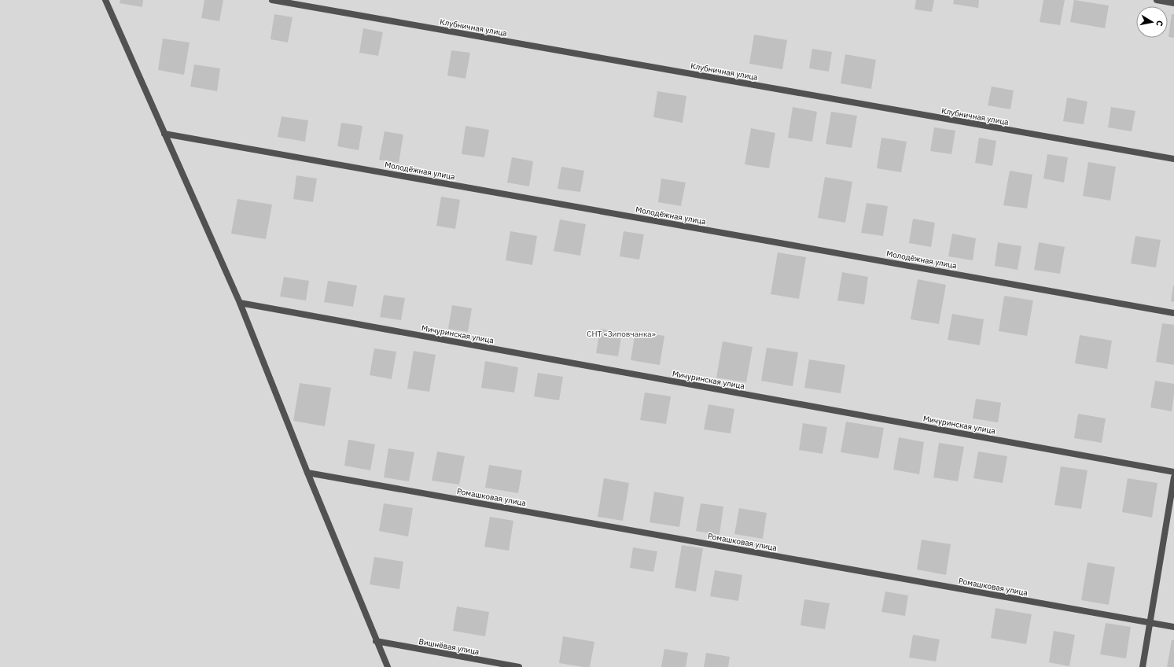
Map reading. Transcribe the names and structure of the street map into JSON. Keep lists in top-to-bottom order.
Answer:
{
  "streets": {
    "street": [
      "Клубничная улица",
      "Молодёжная улица",
      "Мичуринская улица",
      "Ромашковая улица",
      "Вишнёвая улица"
    ]
  },
  "parks": ["СНТ «Зиповчанка»"],
  "north": "right"
}
